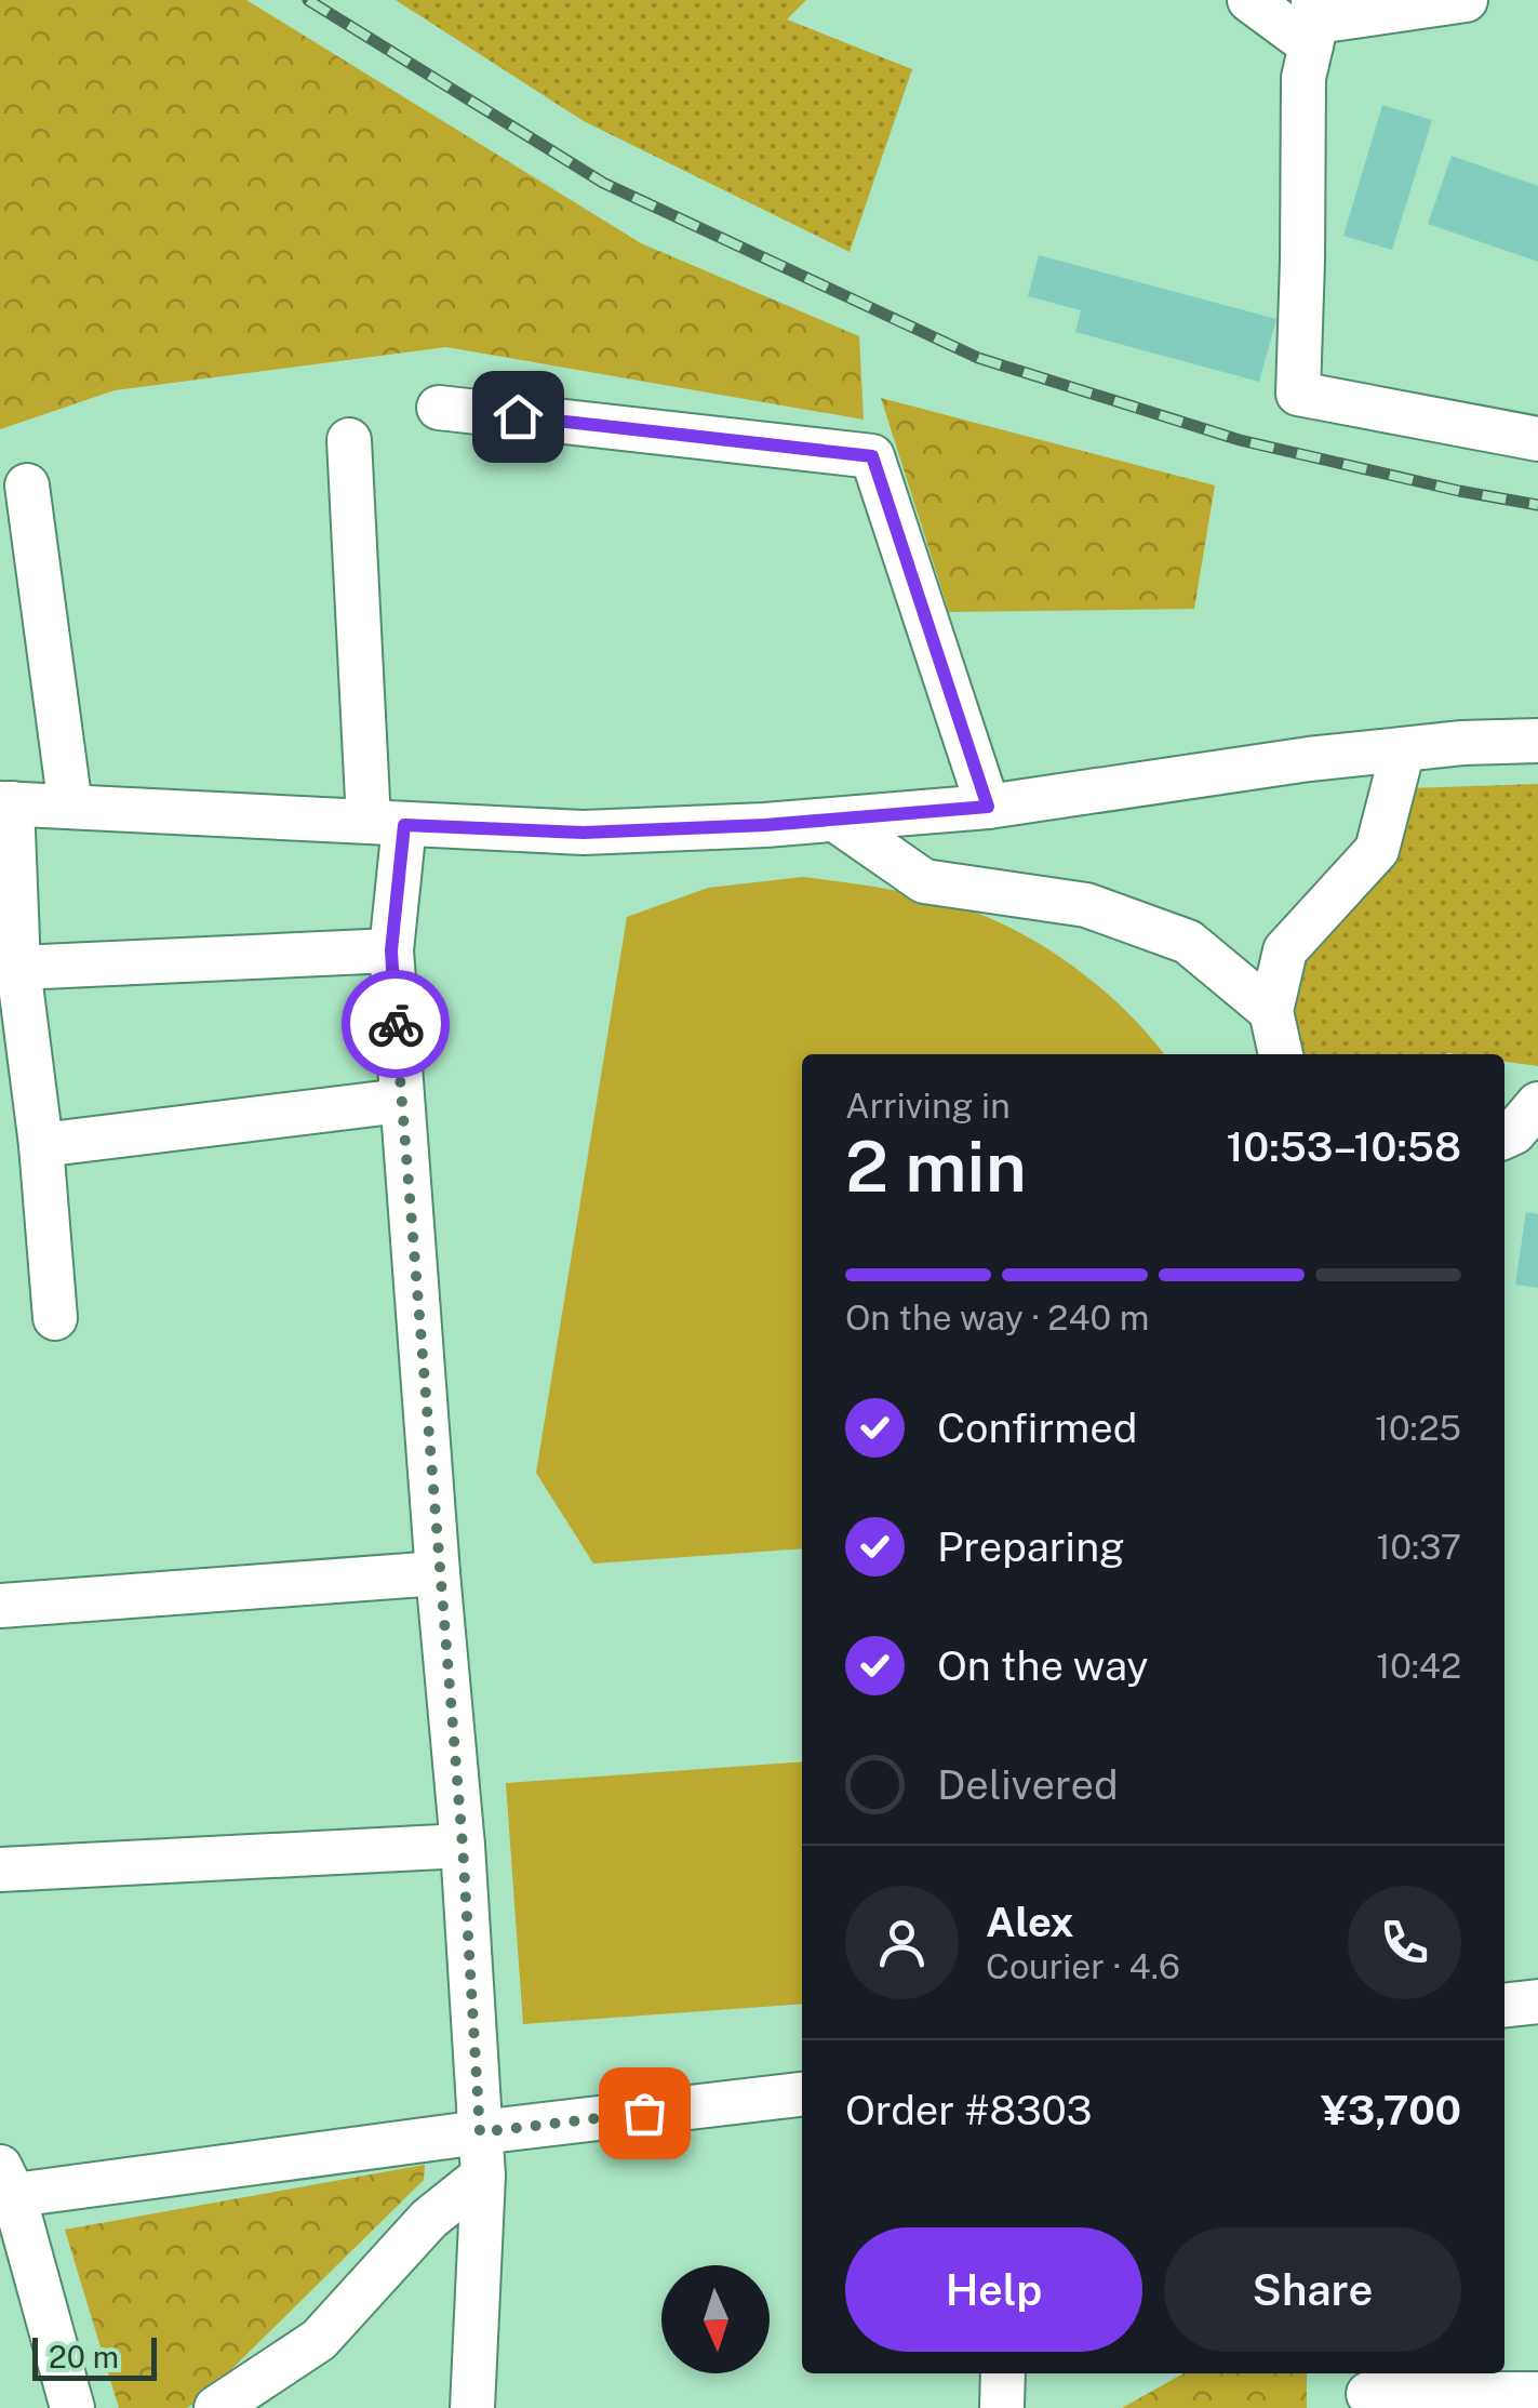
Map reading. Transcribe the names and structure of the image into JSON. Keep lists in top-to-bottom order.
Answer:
{
  "scale_bar": "20 m",
  "north": "bottom",
  "page": {
    "heading": ["2 min", "Arriving in", "10:53–10:58"],
    "panel": [
      "Alex",
      "Courier · 4.6",
      "Order #8303",
      "¥3,700"
    ],
    "bar": "On the way · 240 m",
    "list": [
      ["Confirmed", "10:25"],
      ["Preparing", "10:37"],
      ["On the way", "10:42"],
      "Delivered"
    ],
    "buttons": ["Help", "Share"],
    "scale": "20 m"
  }
}
